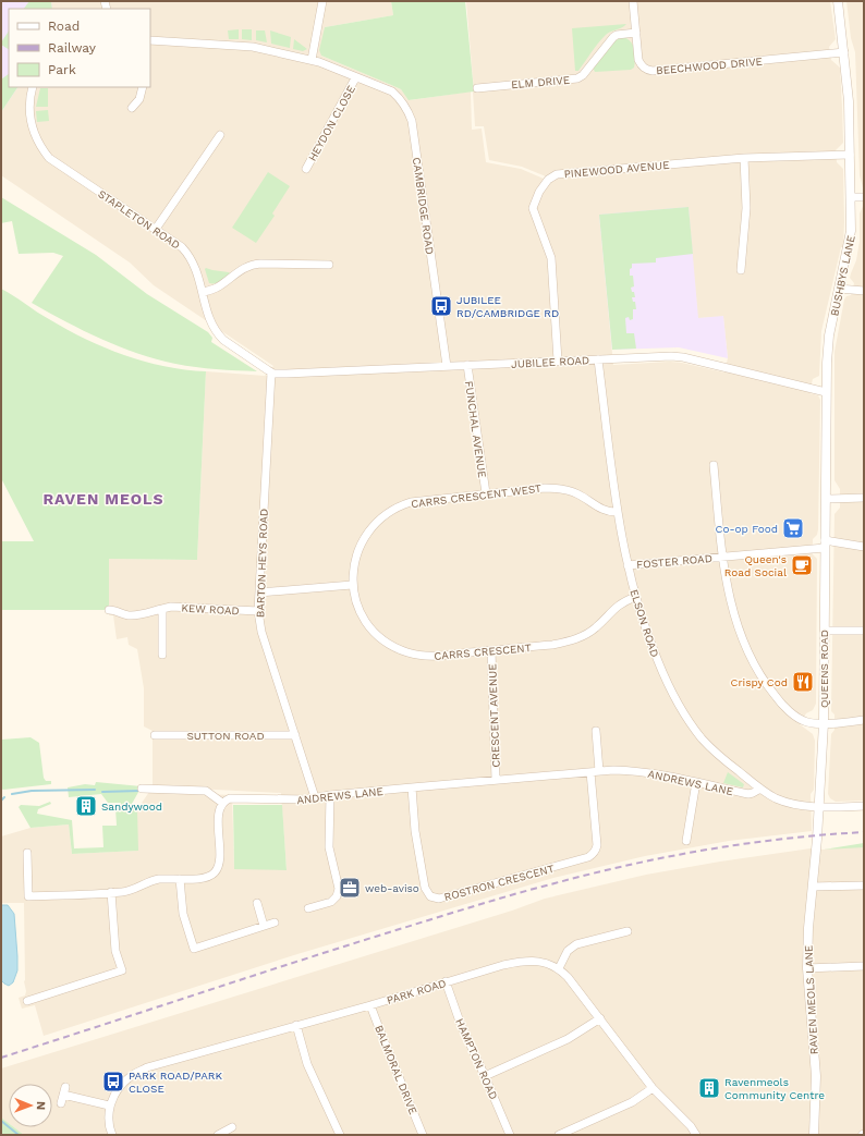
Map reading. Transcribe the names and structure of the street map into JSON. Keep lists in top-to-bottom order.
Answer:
{
  "streets": {
    "street": [
      "BEECHWOOD DRIVE",
      "ELM DRIVE",
      "HEYDON CLOSE",
      "PINEWOOD AVENUE",
      "CAMBRIDGE ROAD",
      "STAPLETON ROAD",
      "BUSHBYS LANE",
      "JUBILEE ROAD",
      "FUNCHAL AVENUE",
      "CARRS CRESCENT WEST",
      "FOSTER ROAD",
      "BARTON HEYS ROAD",
      "KEW ROAD",
      "ELSON ROAD",
      "CARRS CRESCENT",
      "QUEENS ROAD",
      "CRESCENT AVENUE",
      "SUTTON ROAD",
      "ANDREWS LANE",
      "ROSTRON CRESCENT",
      "PARK ROAD",
      "RAVEN MEOLS LANE",
      "HAMPTON ROAD",
      "BALMORAL DRIVE"
    ]
  },
  "crossings": [
    ["BEECHWOOD DRIVE", "ELM DRIVE"],
    ["BEECHWOOD DRIVE", "BUSHBYS LANE"],
    ["HEYDON CLOSE", "CAMBRIDGE ROAD"],
    ["PINEWOOD AVENUE", "BUSHBYS LANE"],
    ["PINEWOOD AVENUE", "JUBILEE ROAD"],
    ["CAMBRIDGE ROAD", "JUBILEE ROAD"],
    ["STAPLETON ROAD", "JUBILEE ROAD"],
    ["STAPLETON ROAD", "BARTON HEYS ROAD"],
    ["BUSHBYS LANE", "JUBILEE ROAD"],
    ["BUSHBYS LANE", "QUEENS ROAD"],
    ["JUBILEE ROAD", "FUNCHAL AVENUE"],
    ["JUBILEE ROAD", "BARTON HEYS ROAD"],
    ["JUBILEE ROAD", "ELSON ROAD"],
    ["FUNCHAL AVENUE", "CARRS CRESCENT WEST"],
    ["CARRS CRESCENT WEST", "ELSON ROAD"],
    ["CARRS CRESCENT WEST", "CARRS CRESCENT"],
    ["FOSTER ROAD", "ELSON ROAD"],
    ["FOSTER ROAD", "QUEENS ROAD"],
    ["BARTON HEYS ROAD", "KEW ROAD"],
    ["BARTON HEYS ROAD", "SUTTON ROAD"],
    ["BARTON HEYS ROAD", "ANDREWS LANE"],
    ["ELSON ROAD", "CARRS CRESCENT"],
    ["ELSON ROAD", "QUEENS ROAD"],
    ["ELSON ROAD", "ANDREWS LANE"],
    ["CARRS CRESCENT", "CRESCENT AVENUE"],
    ["QUEENS ROAD", "RAVEN MEOLS LANE"],
    ["CRESCENT AVENUE", "ANDREWS LANE"],
    ["ANDREWS LANE", "ROSTRON CRESCENT"],
    ["PARK ROAD", "HAMPTON ROAD"],
    ["PARK ROAD", "BALMORAL DRIVE"]
  ],
  "districts": ["RAVEN MEOLS"],
  "places": {
    "bus stop": ["JUBILEE RD/CAMBRIDGE RD", "PARK ROAD/PARK CLOSE"],
    "supermarket": ["Co-op Food"],
    "cafe": ["Queen's Road Social"],
    "restaurant": ["Crispy Cod"],
    "building": ["Sandywood", "Ravenmeols Community Centre"],
    "office": ["web-aviso"]
  },
  "legend": ["Road", "Railway", "Park"],
  "north": "right"
}
